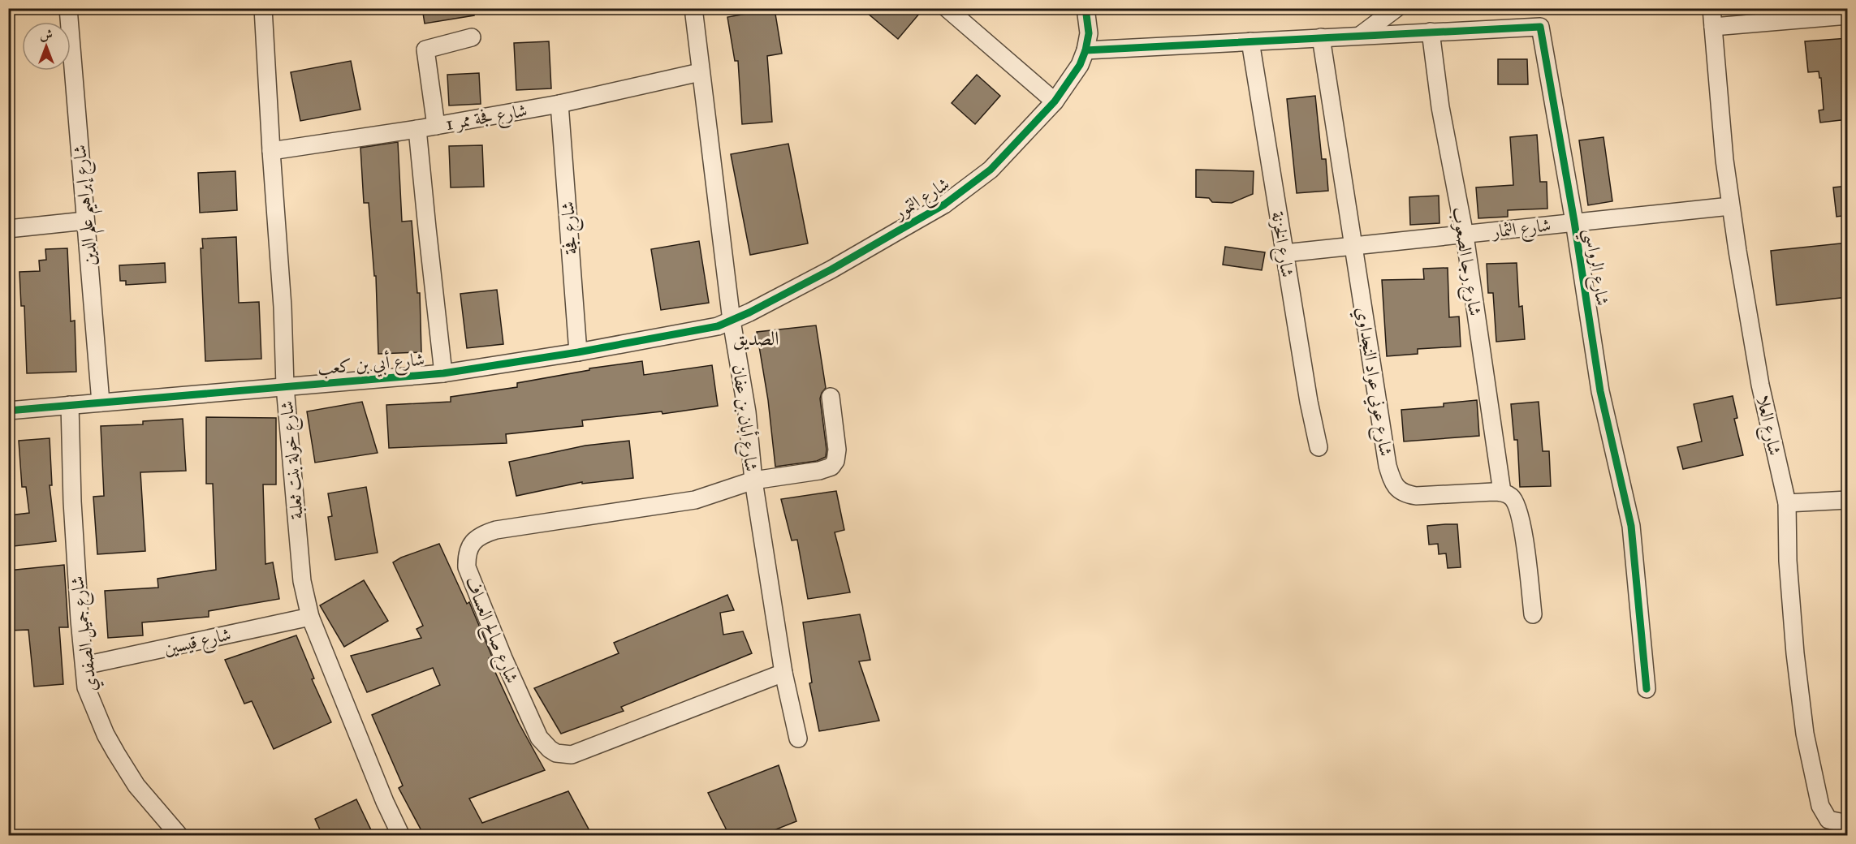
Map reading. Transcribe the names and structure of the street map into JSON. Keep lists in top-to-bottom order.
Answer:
{
  "streets": {
    "street": [
      "شارع فجة ممر 1",
      "شارع التمور",
      "شارع إبراهيم علم الدين",
      "شارع فجة",
      "شارع الثمار",
      "شارع الخزنة",
      "شارع رجا الصعوب",
      "شارع الرواسي",
      "شارع أبي بن كعب",
      "شارع عوني عواد النجداوي",
      "شارع أبان بن عفان",
      "شارع العلا",
      "شارع خولة بنت ثعلبة",
      "شارع صالح العساف",
      "شارع جميل الصفدي",
      "شارع قيسين"
    ]
  },
  "crossings": [
    ["شارع فجة ممر 1", "شارع فجة"],
    ["شارع فجة ممر 1", "شارع أبان بن عفان"],
    ["شارع فجة ممر 1", "شارع خولة بنت ثعلبة"],
    ["شارع التمور", "شارع الرواسي"],
    ["شارع التمور", "شارع أبي بن كعب"],
    ["شارع التمور", "شارع أبان بن عفان"],
    ["شارع إبراهيم علم الدين", "شارع أبي بن كعب"],
    ["شارع فجة", "شارع أبي بن كعب"],
    ["شارع الثمار", "شارع الخزنة"],
    ["شارع الثمار", "شارع رجا الصعوب"],
    ["شارع الثمار", "شارع الرواسي"],
    ["شارع الثمار", "شارع عوني عواد النجداوي"],
    ["شارع الثمار", "شارع العلا"],
    ["شارع الخزنة", "شارع الرواسي"],
    ["شارع رجا الصعوب", "شارع الرواسي"],
    ["شارع رجا الصعوب", "شارع عوني عواد النجداوي"],
    ["شارع الرواسي", "شارع عوني عواد النجداوي"],
    ["شارع أبي بن كعب", "شارع أبان بن عفان"],
    ["شارع أبي بن كعب", "شارع خولة بنت ثعلبة"],
    ["شارع أبي بن كعب", "شارع جميل الصفدي"],
    ["شارع أبان بن عفان", "شارع صالح العساف"],
    ["شارع خولة بنت ثعلبة", "شارع قيسين"],
    ["شارع جميل الصفدي", "شارع قيسين"]
  ],
  "districts": ["الصديق"],
  "north": "top"
}
